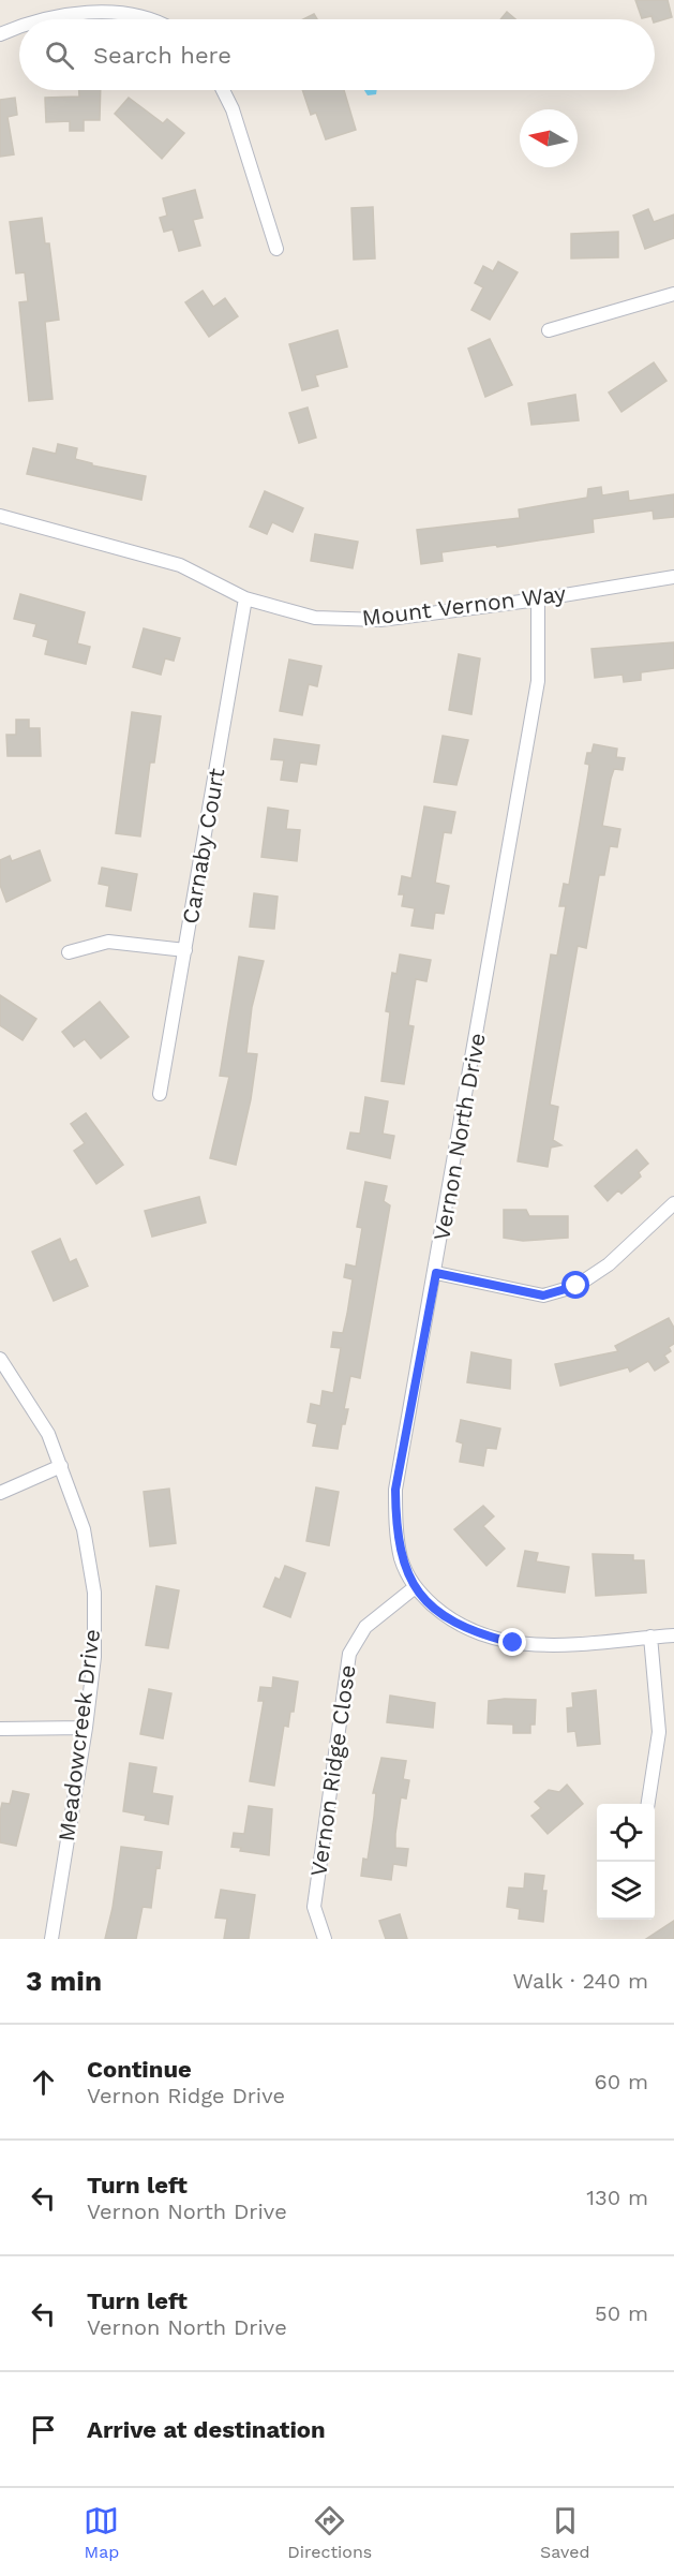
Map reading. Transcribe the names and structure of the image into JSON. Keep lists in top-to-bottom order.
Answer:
{
  "streets": {
    "street": [
      "Mount Vernon Way",
      "Carnaby Court",
      "Vernon North Drive",
      "Meadowcreek Drive",
      "Vernon Ridge Close"
    ]
  },
  "crossings": [
    ["Mount Vernon Way", "Carnaby Court"],
    ["Mount Vernon Way", "Vernon North Drive"],
    ["Vernon North Drive", "Vernon Ridge Close"]
  ],
  "north": "left",
  "page": {
    "search": "Search here",
    "heading": ["3 min", "Walk · 240 m"],
    "list": [
      ["Continue", "Vernon Ridge Drive", "60 m"],
      ["Turn left", "Vernon North Drive", "130 m"],
      ["Turn left", "Vernon North Drive", "50 m"],
      "Arrive at destination"
    ],
    "nav": ["Map", "Directions", "Saved"]
  }
}
